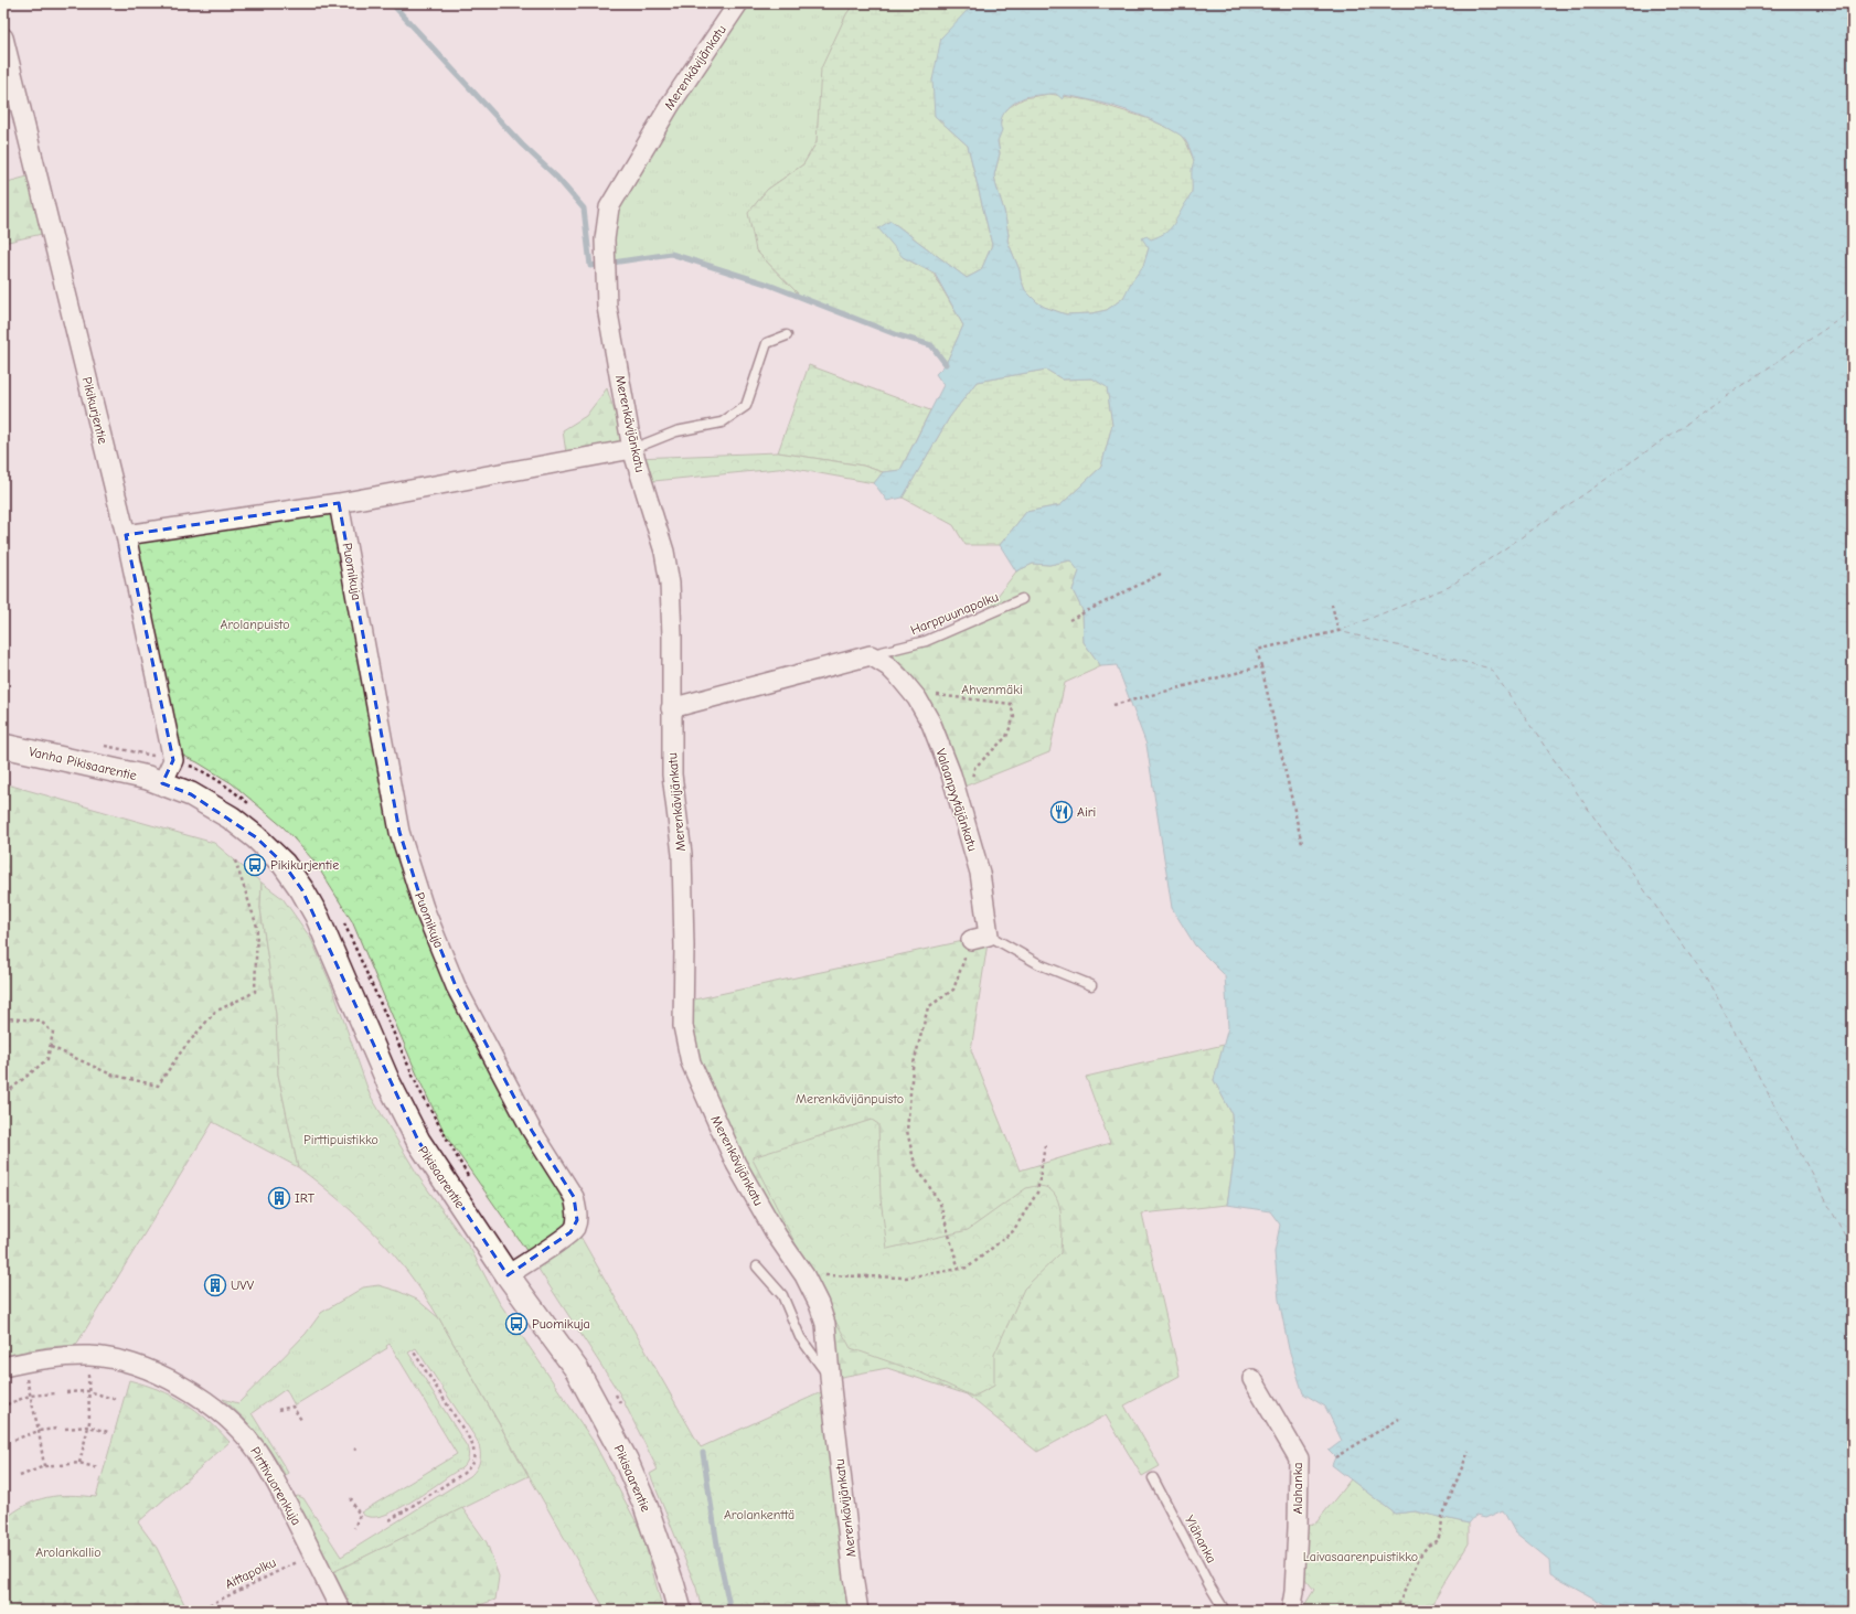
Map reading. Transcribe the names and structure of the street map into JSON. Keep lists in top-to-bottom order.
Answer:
{
  "streets": {
    "street": [
      "Merenkävijänkatu",
      "Pikikurjentie",
      "Puomikuja",
      "Vanha Pikisaarentie",
      "Valaanpyytäjänkatu",
      "Pikisaarentie",
      "Pirttivuorenkuja",
      "Alahanka"
    ],
    "lane": ["Harppuunapolku", "Ylähanka"],
    "path": ["Aittapolku"]
  },
  "crossings": [
    ["Pikikurjentie", "Vanha Pikisaarentie"],
    ["Pikikurjentie", "Pikisaarentie"],
    ["Puomikuja", "Pikisaarentie"],
    ["Harppuunapolku", "Valaanpyytäjänkatu"],
    ["Vanha Pikisaarentie", "Pikisaarentie"],
    ["Pirttivuorenkuja", "Aittapolku"]
  ],
  "parks": [
    "Arolanpuisto",
    "Ahvenmäki",
    "Merenkävijänpuisto",
    "Pirttipuistikko",
    "Arolankenttä",
    "Arolankallio",
    "Laivasaarenpuistikko"
  ],
  "places": {
    "restaurant": ["Airi"],
    "bus stop": ["Pikikurjentie", "Puomikuja"],
    "building": ["IRT", "UVV"]
  }
}
